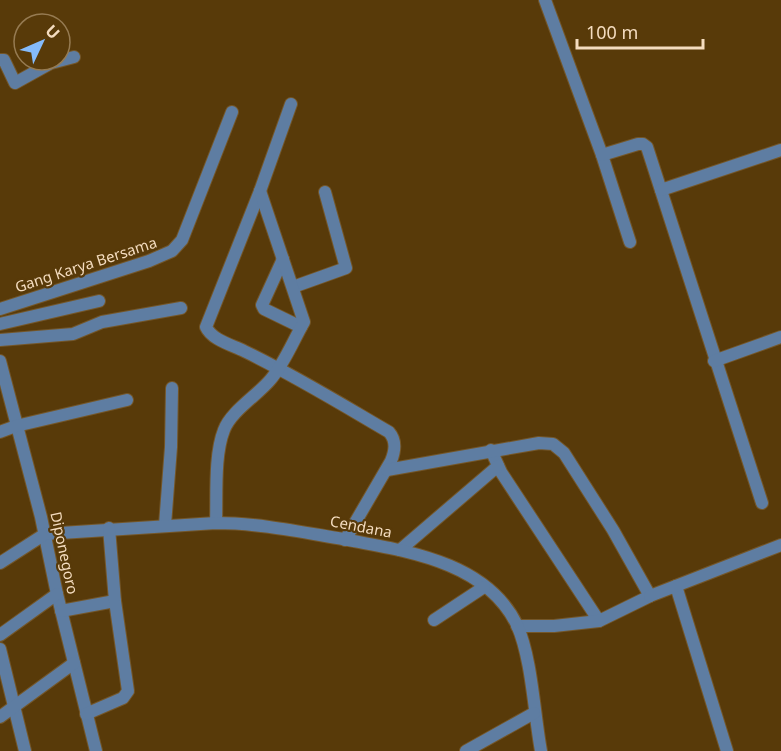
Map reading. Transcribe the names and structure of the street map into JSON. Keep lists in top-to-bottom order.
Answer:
{
  "streets": {
    "street": ["Gang Karya Bersama", "Cendana", "Diponegoro"]
  },
  "crossings": [
    ["Cendana", "Diponegoro"]
  ],
  "scale_bar": "100 m",
  "north": "top right"
}
